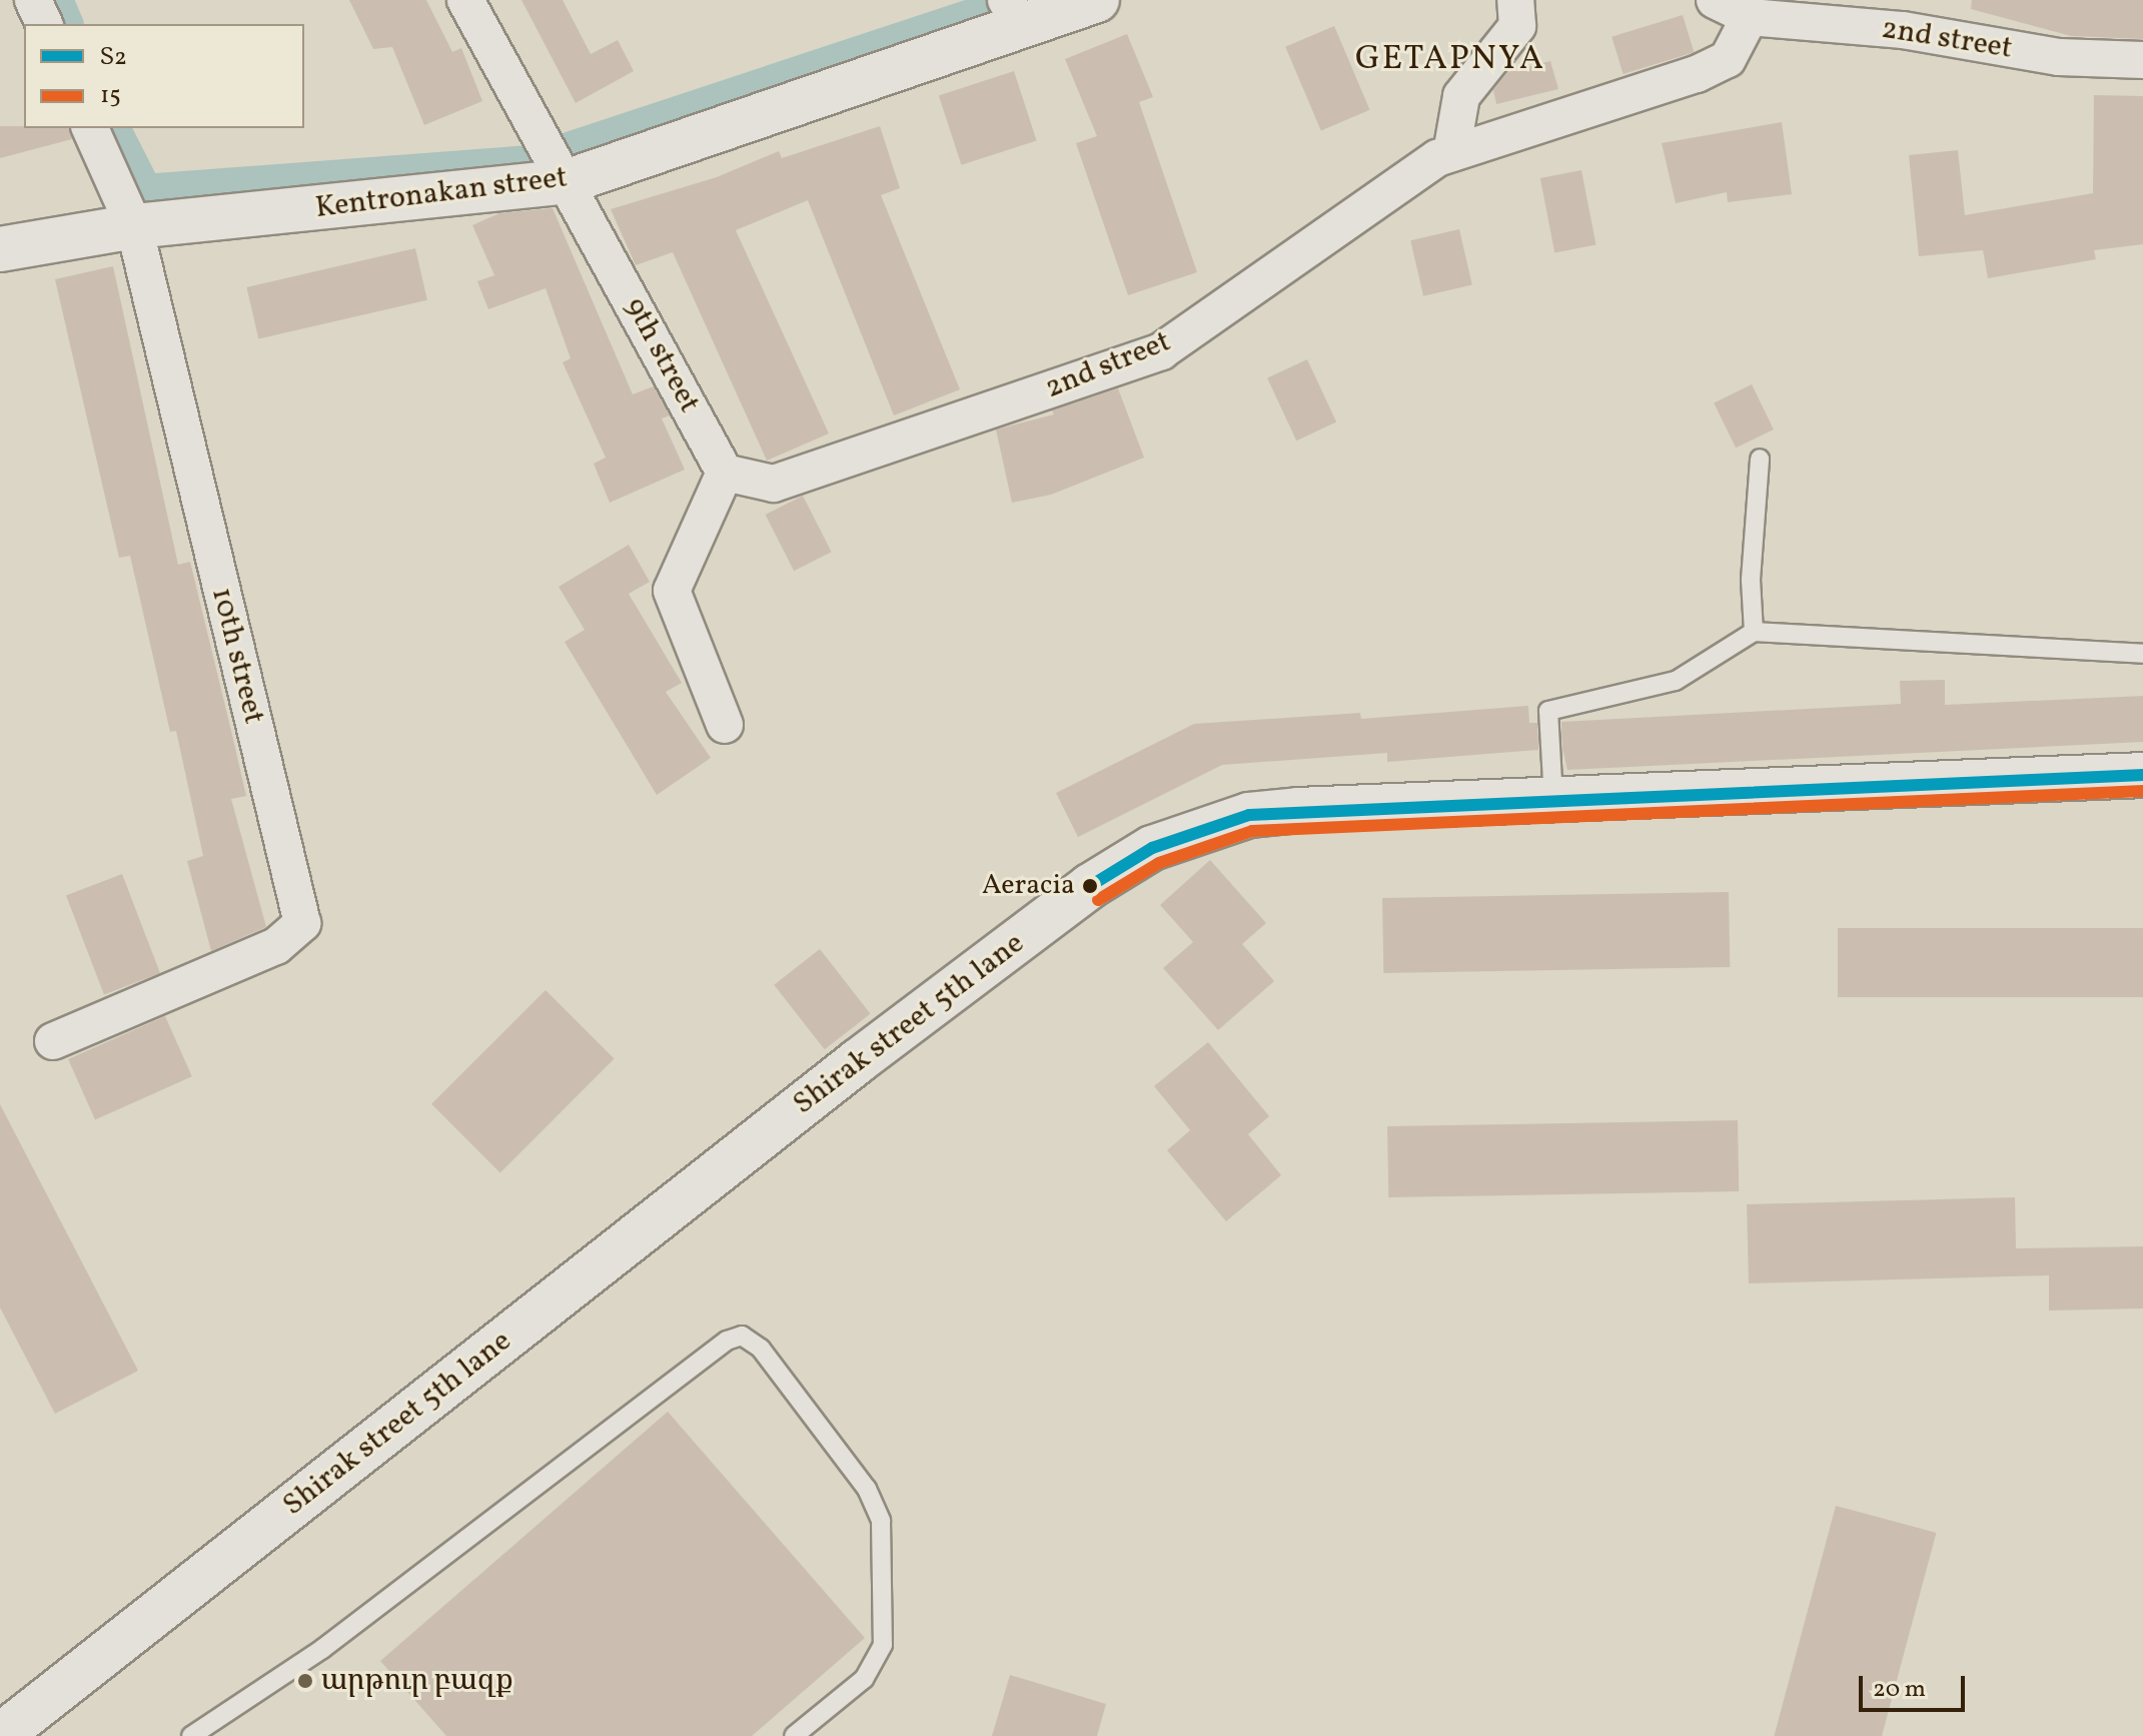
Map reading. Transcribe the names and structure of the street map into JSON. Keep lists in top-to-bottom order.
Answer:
{
  "streets": {
    "street": [
      "2nd street",
      "Kentronakan street",
      "9th street",
      "10th street",
      "Shirak street 5th lane"
    ]
  },
  "crossings": [
    ["2nd street", "9th street"],
    ["Kentronakan street", "9th street"],
    ["Kentronakan street", "10th street"]
  ],
  "districts": ["GETAPNYA"],
  "places": ["Aeracia", "արթուր բազք"],
  "lines": ["transit line Տ2", "transit line 15"],
  "legend": ["Տ2", "15"],
  "scale_bar": "20 m"
}
